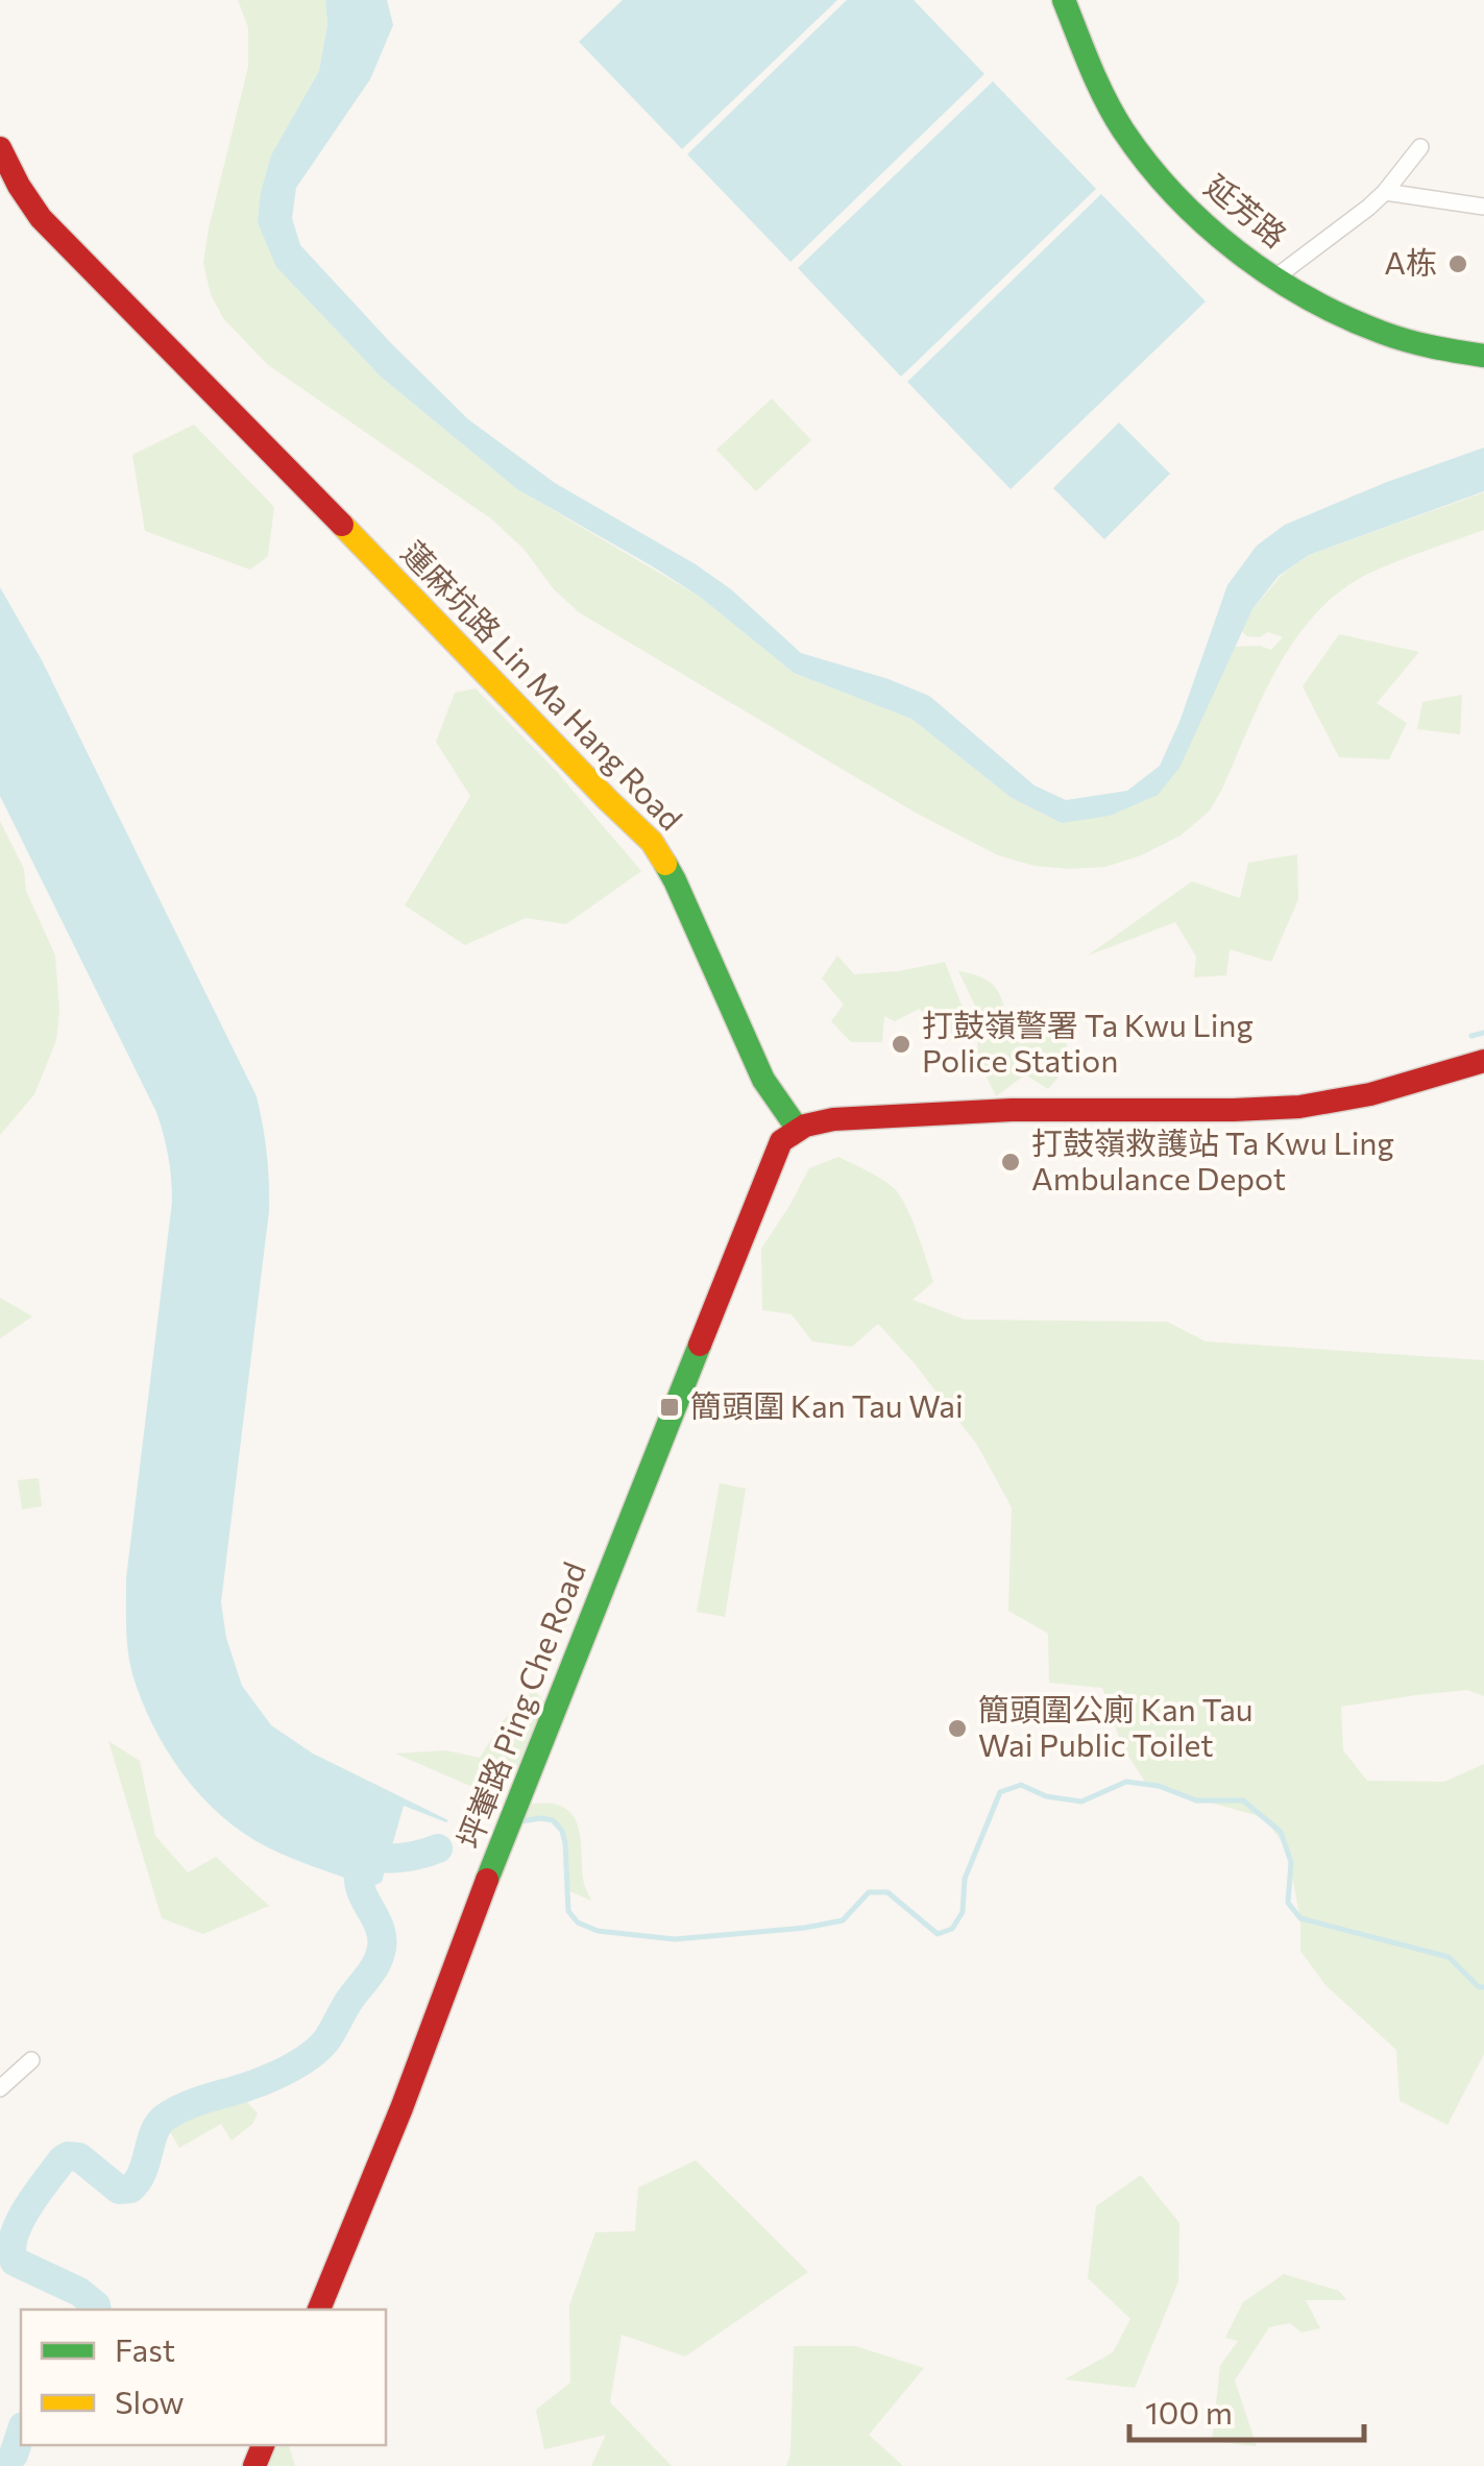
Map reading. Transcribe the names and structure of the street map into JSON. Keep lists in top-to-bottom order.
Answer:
{
  "streets": {
    "street": ["延芳路", "蓮麻坑路 Lin Ma Hang Road", "坪輋路 Ping Che Road"]
  },
  "crossings": [
    ["蓮麻坑路 Lin Ma Hang Road", "坪輋路 Ping Che Road"]
  ],
  "places": {
    "other": [
      "A栋",
      "打鼓嶺警署 Ta Kwu Ling Police Station",
      "打鼓嶺救護站 Ta Kwu Ling Ambulance Depot",
      "簡頭圍公廁 Kan Tau Wai Public Toilet"
    ],
    "transit": ["簡頭圍 Kan Tau Wai"]
  },
  "legend": ["Fast", "Slow"],
  "scale_bar": "100 m"
}
